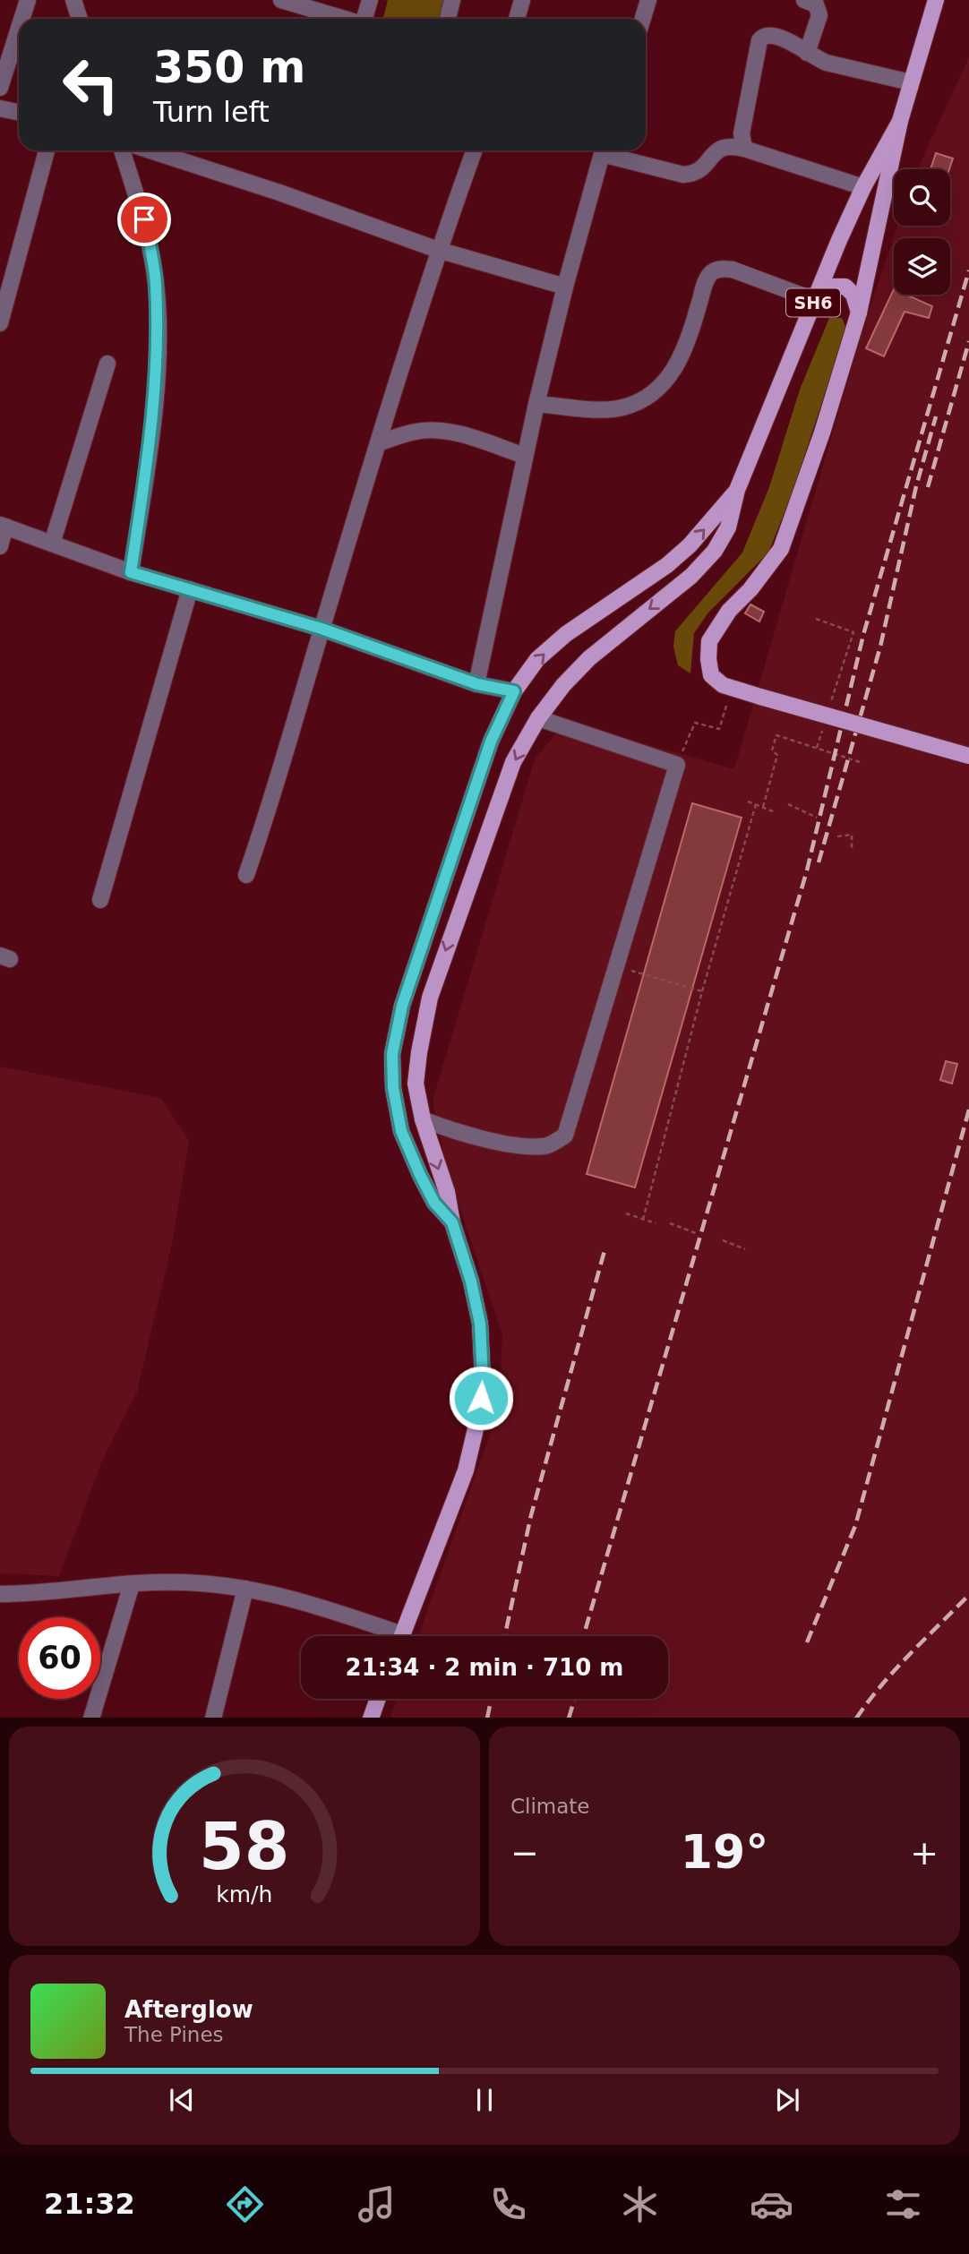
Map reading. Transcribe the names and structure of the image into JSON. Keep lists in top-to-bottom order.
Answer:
{
  "streets": {
    "main road": ["SH6"]
  },
  "page": {
    "turn": ["350 m", "Turn left"],
    "limit": "60",
    "trip": "21:34 · 2 min · 710 m",
    "tile": "Climate",
    "heat": ["−", "19°", "+"],
    "song": ["Afterglow", "The Pines"],
    "tabs": "21:32",
    "gauge": ["58", "km/h"]
  }
}
